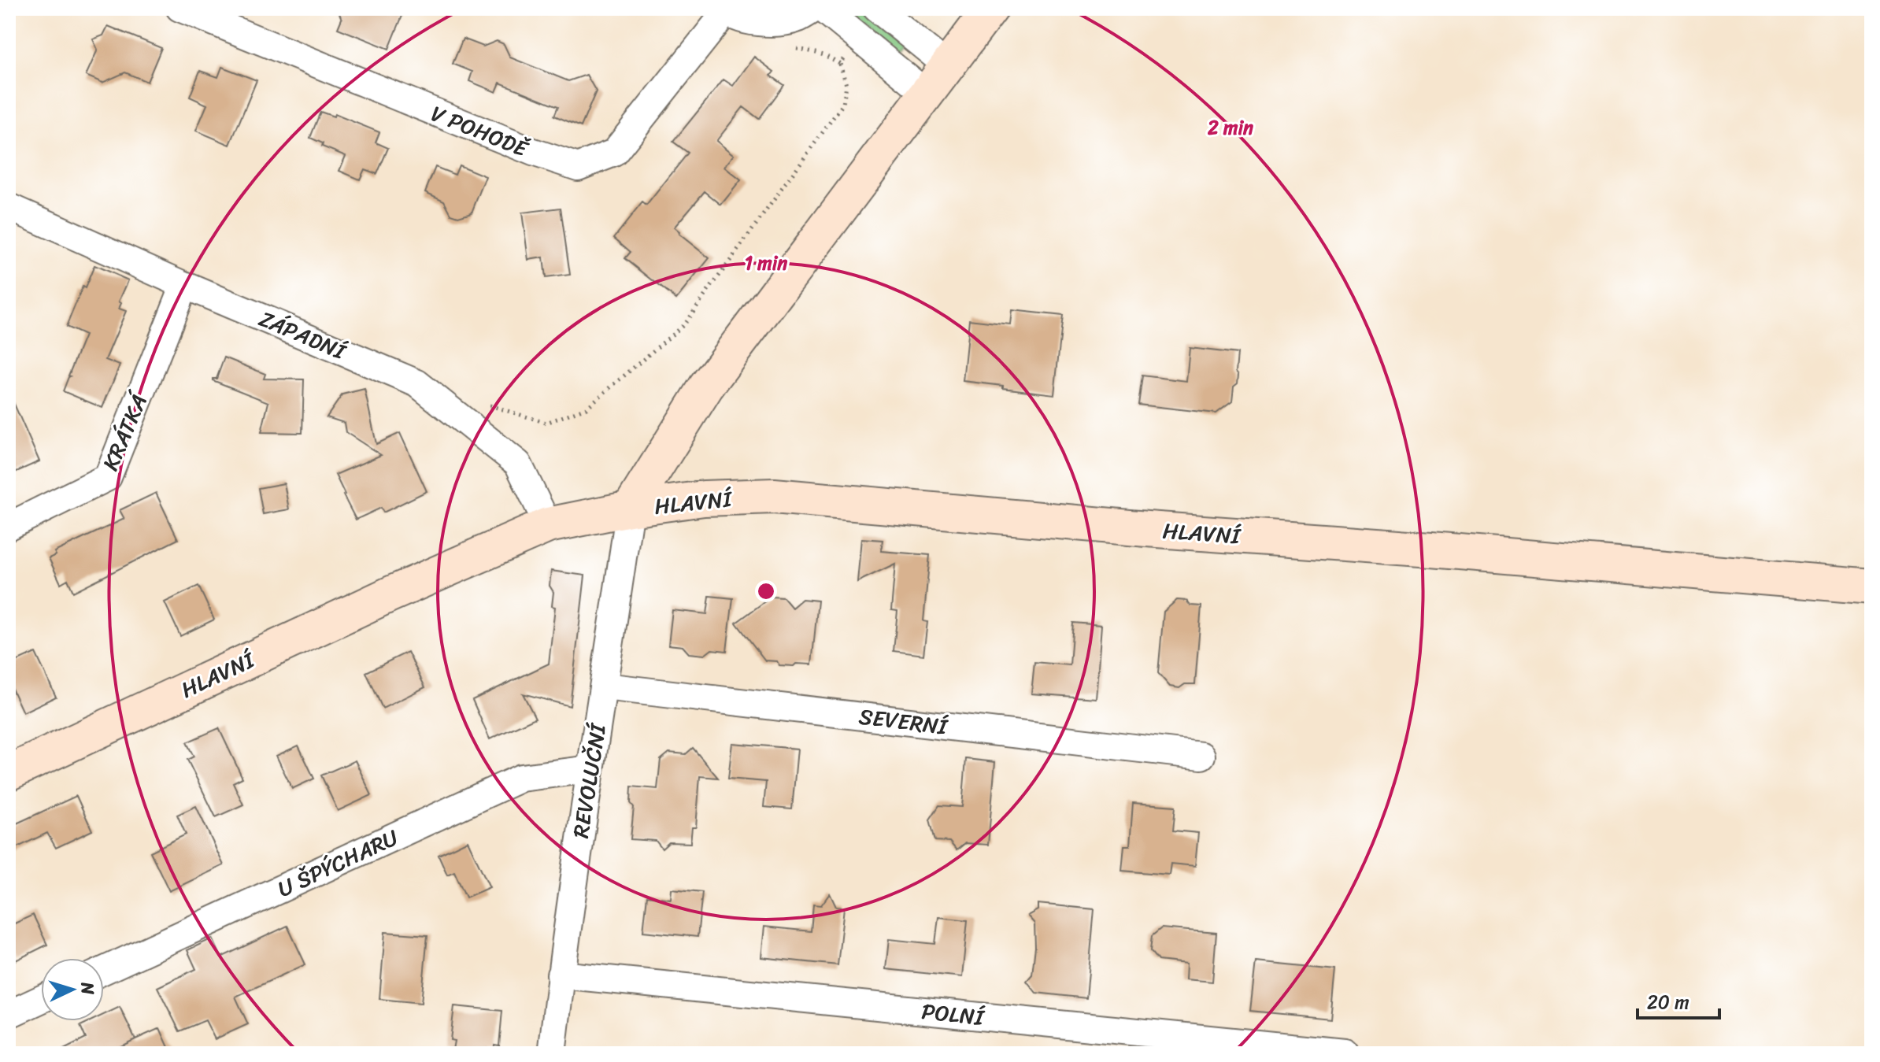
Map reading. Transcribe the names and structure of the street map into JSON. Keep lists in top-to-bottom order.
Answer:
{
  "streets": {
    "street": [
      "V POHODĚ",
      "ZÁPADNÍ",
      "KRÁTKÁ",
      "HLAVNÍ",
      "SEVERNÍ",
      "REVOLUČNÍ",
      "U ŠPÝCHARU",
      "POLNÍ"
    ]
  },
  "crossings": [
    ["ZÁPADNÍ", "KRÁTKÁ"],
    ["ZÁPADNÍ", "HLAVNÍ"],
    ["HLAVNÍ", "REVOLUČNÍ"],
    ["SEVERNÍ", "REVOLUČNÍ"],
    ["REVOLUČNÍ", "U ŠPÝCHARU"],
    ["REVOLUČNÍ", "POLNÍ"]
  ],
  "scale_bar": "20 m",
  "north": "right",
  "rings": ["2 min", "1 min"]
}
